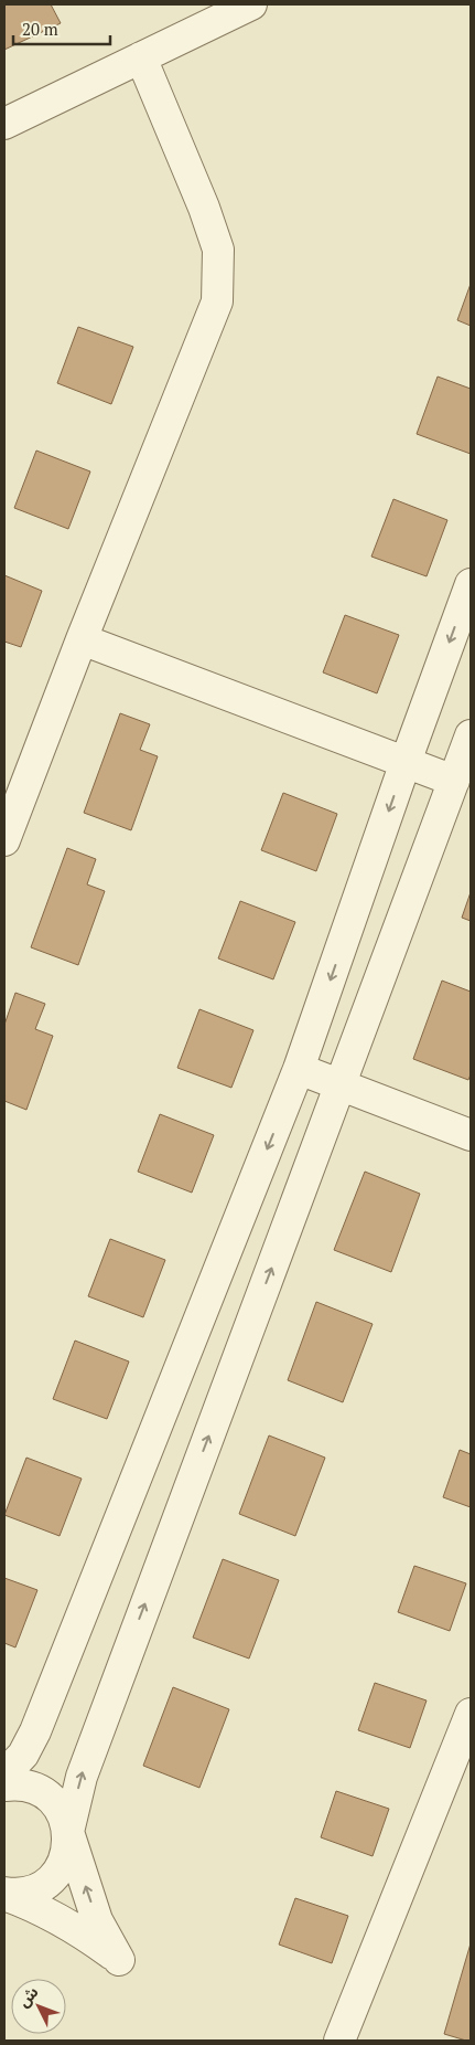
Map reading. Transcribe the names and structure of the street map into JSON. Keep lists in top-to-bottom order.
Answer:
{
  "scale_bar": "20 m",
  "north": "top left"
}
